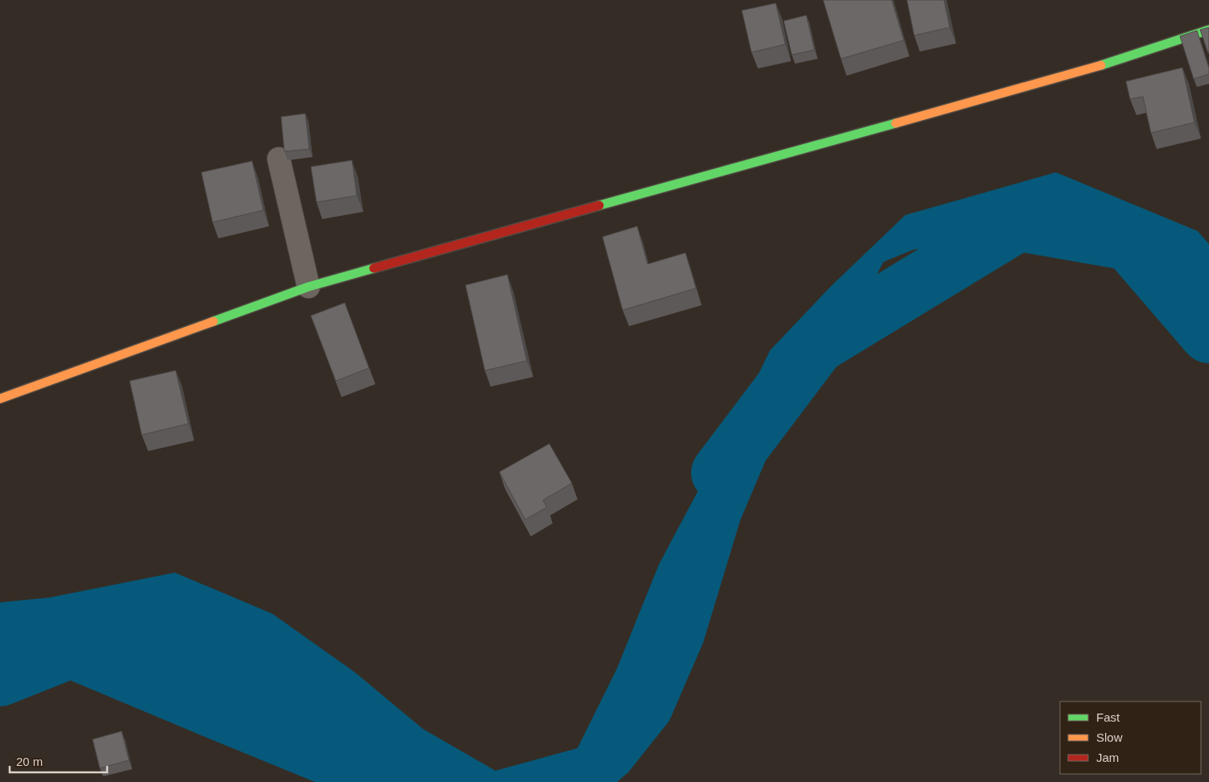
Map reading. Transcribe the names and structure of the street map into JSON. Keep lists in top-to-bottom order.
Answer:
{
  "legend": ["Fast", "Slow", "Jam"],
  "scale_bar": "20 m"
}
